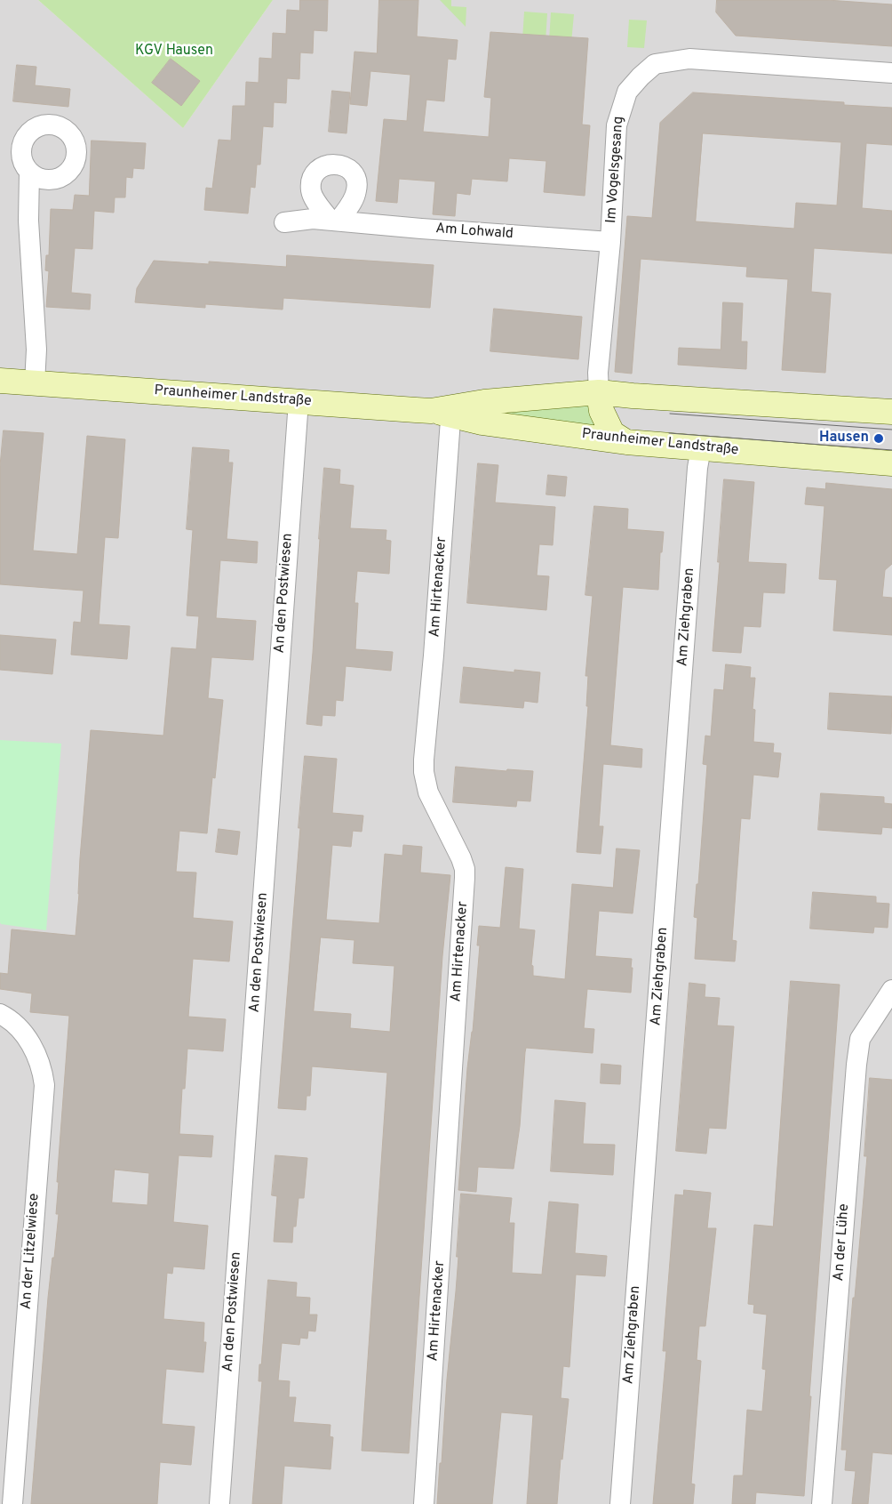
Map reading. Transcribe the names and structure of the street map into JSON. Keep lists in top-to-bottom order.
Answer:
{
  "streets": {
    "main road": ["Praunheimer Landstraße"],
    "street": [
      "Im Vogelsgesang",
      "Am Lohwald",
      "Am Hirtenacker",
      "An den Postwiesen",
      "Am Ziehgraben",
      "An der Lühe",
      "An der Litzelwiese"
    ]
  },
  "crossings": [
    ["Im Vogelsgesang", "Am Lohwald"],
    ["Im Vogelsgesang", "Praunheimer Landstraße"],
    ["Praunheimer Landstraße", "Am Hirtenacker"],
    ["Praunheimer Landstraße", "An den Postwiesen"],
    ["Praunheimer Landstraße", "Am Ziehgraben"]
  ],
  "parks": ["KGV Hausen"],
  "places": ["Hausen"]
}
